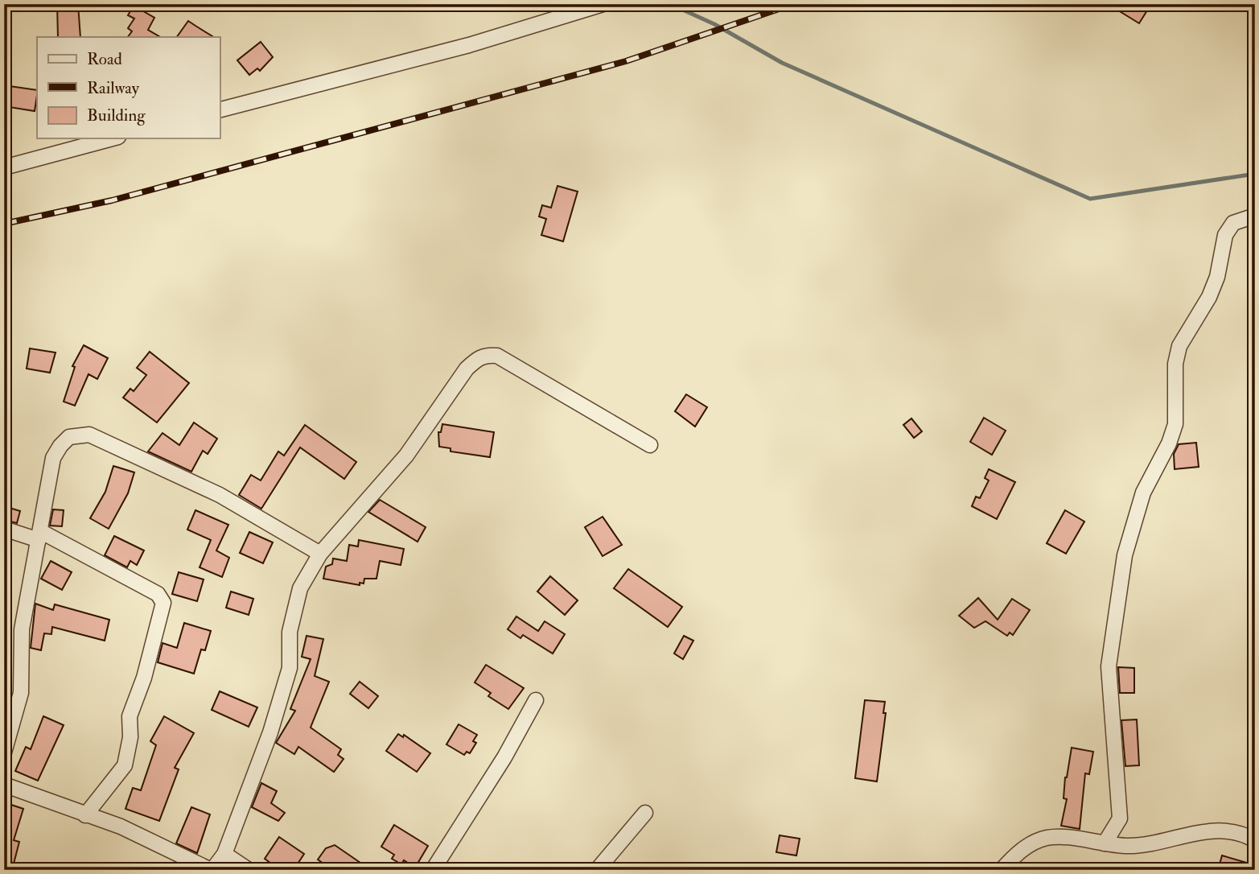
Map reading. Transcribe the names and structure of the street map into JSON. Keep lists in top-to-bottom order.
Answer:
{
  "legend": ["Road", "Railway", "Building"]
}
